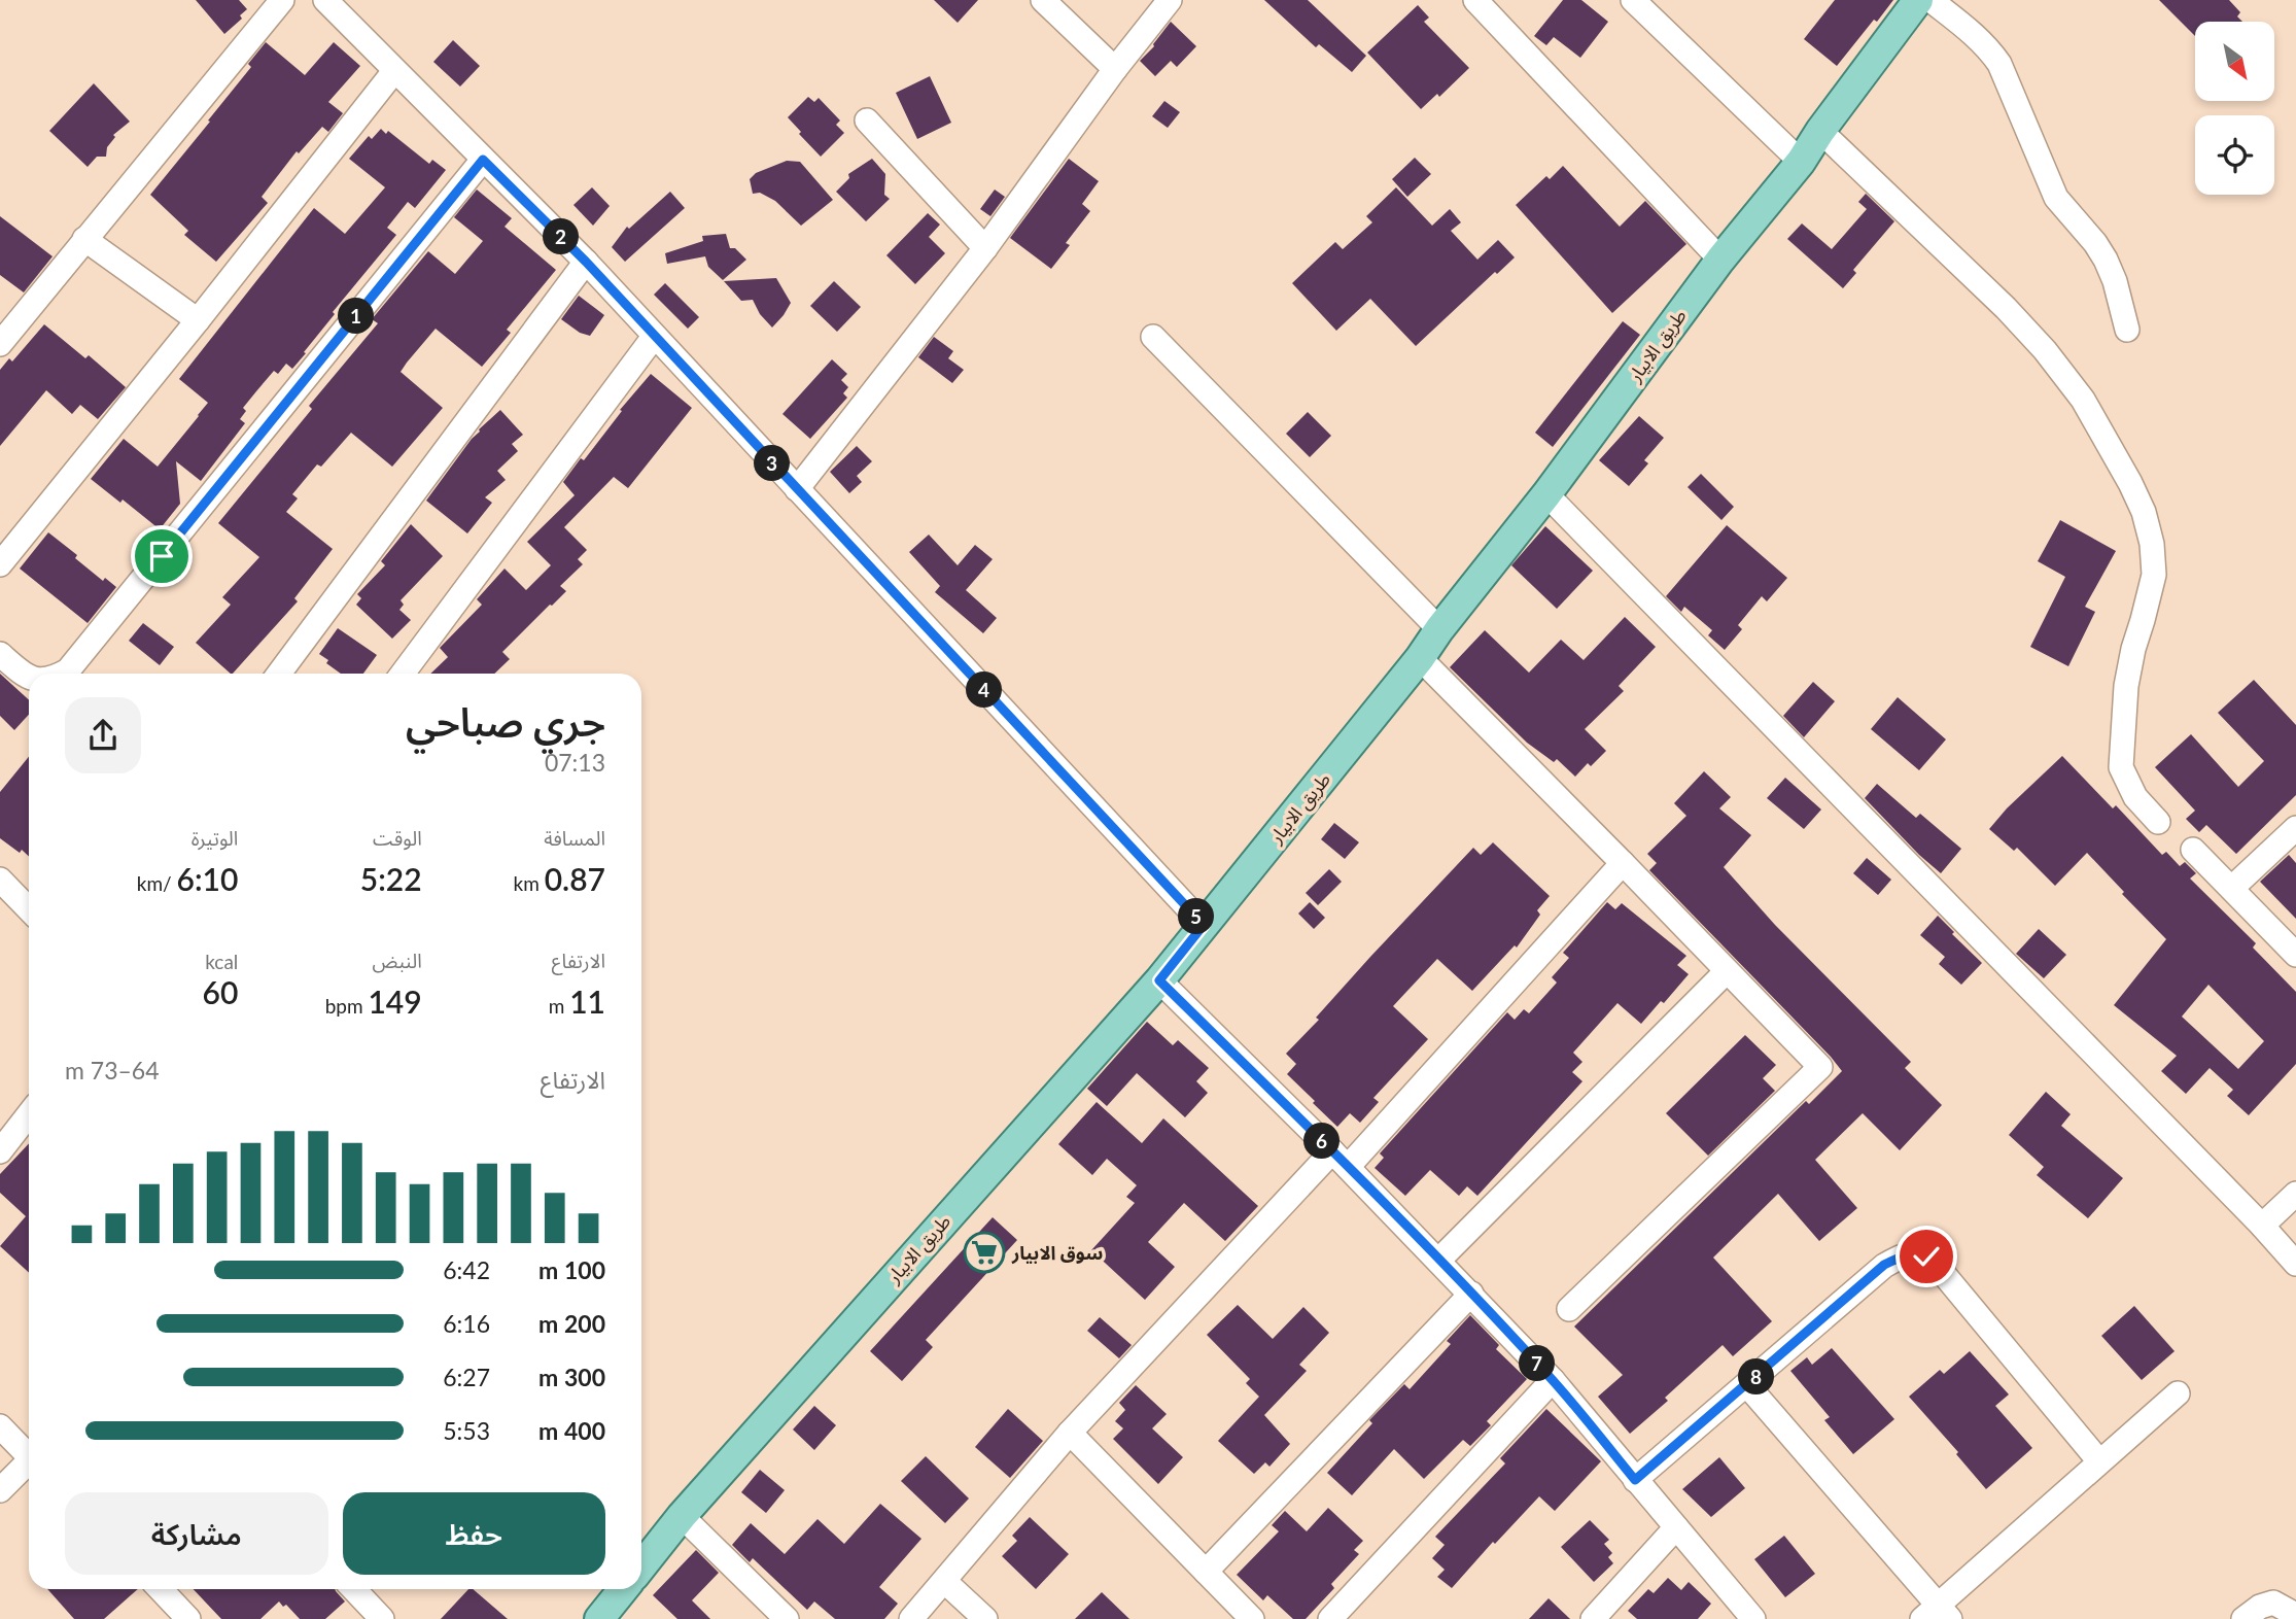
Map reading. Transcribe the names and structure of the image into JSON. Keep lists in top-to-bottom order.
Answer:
{
  "streets": {
    "main road": ["طريق الابيار"]
  },
  "places": {
    "supermarket": ["سوق الابيار"]
  },
  "north": "bottom right",
  "page": {
    "pins": [
      "2",
      "1",
      "3",
      "4",
      "5",
      "6",
      "7",
      "8"
    ],
    "heading": ["جري صباحي", "07:13"],
    "stats": [
      ["المسافة", "0.87 km"],
      ["الوقت", "5:22"],
      ["الوتيرة", "6:10 /km"],
      ["الارتفاع", "11 m"],
      ["النبض", "149 bpm"],
      ["kcal", "60"]
    ],
    "chart": ["الارتفاع", "64–73 m"],
    "list": [
      {
        "name": "100 m",
        "note": "6:42"
      },
      {
        "name": "200 m",
        "note": "6:16"
      },
      {
        "name": "300 m",
        "note": "6:27"
      },
      {
        "name": "400 m",
        "note": "5:53"
      }
    ],
    "buttons": ["حفظ", "مشاركة"]
  }
}
